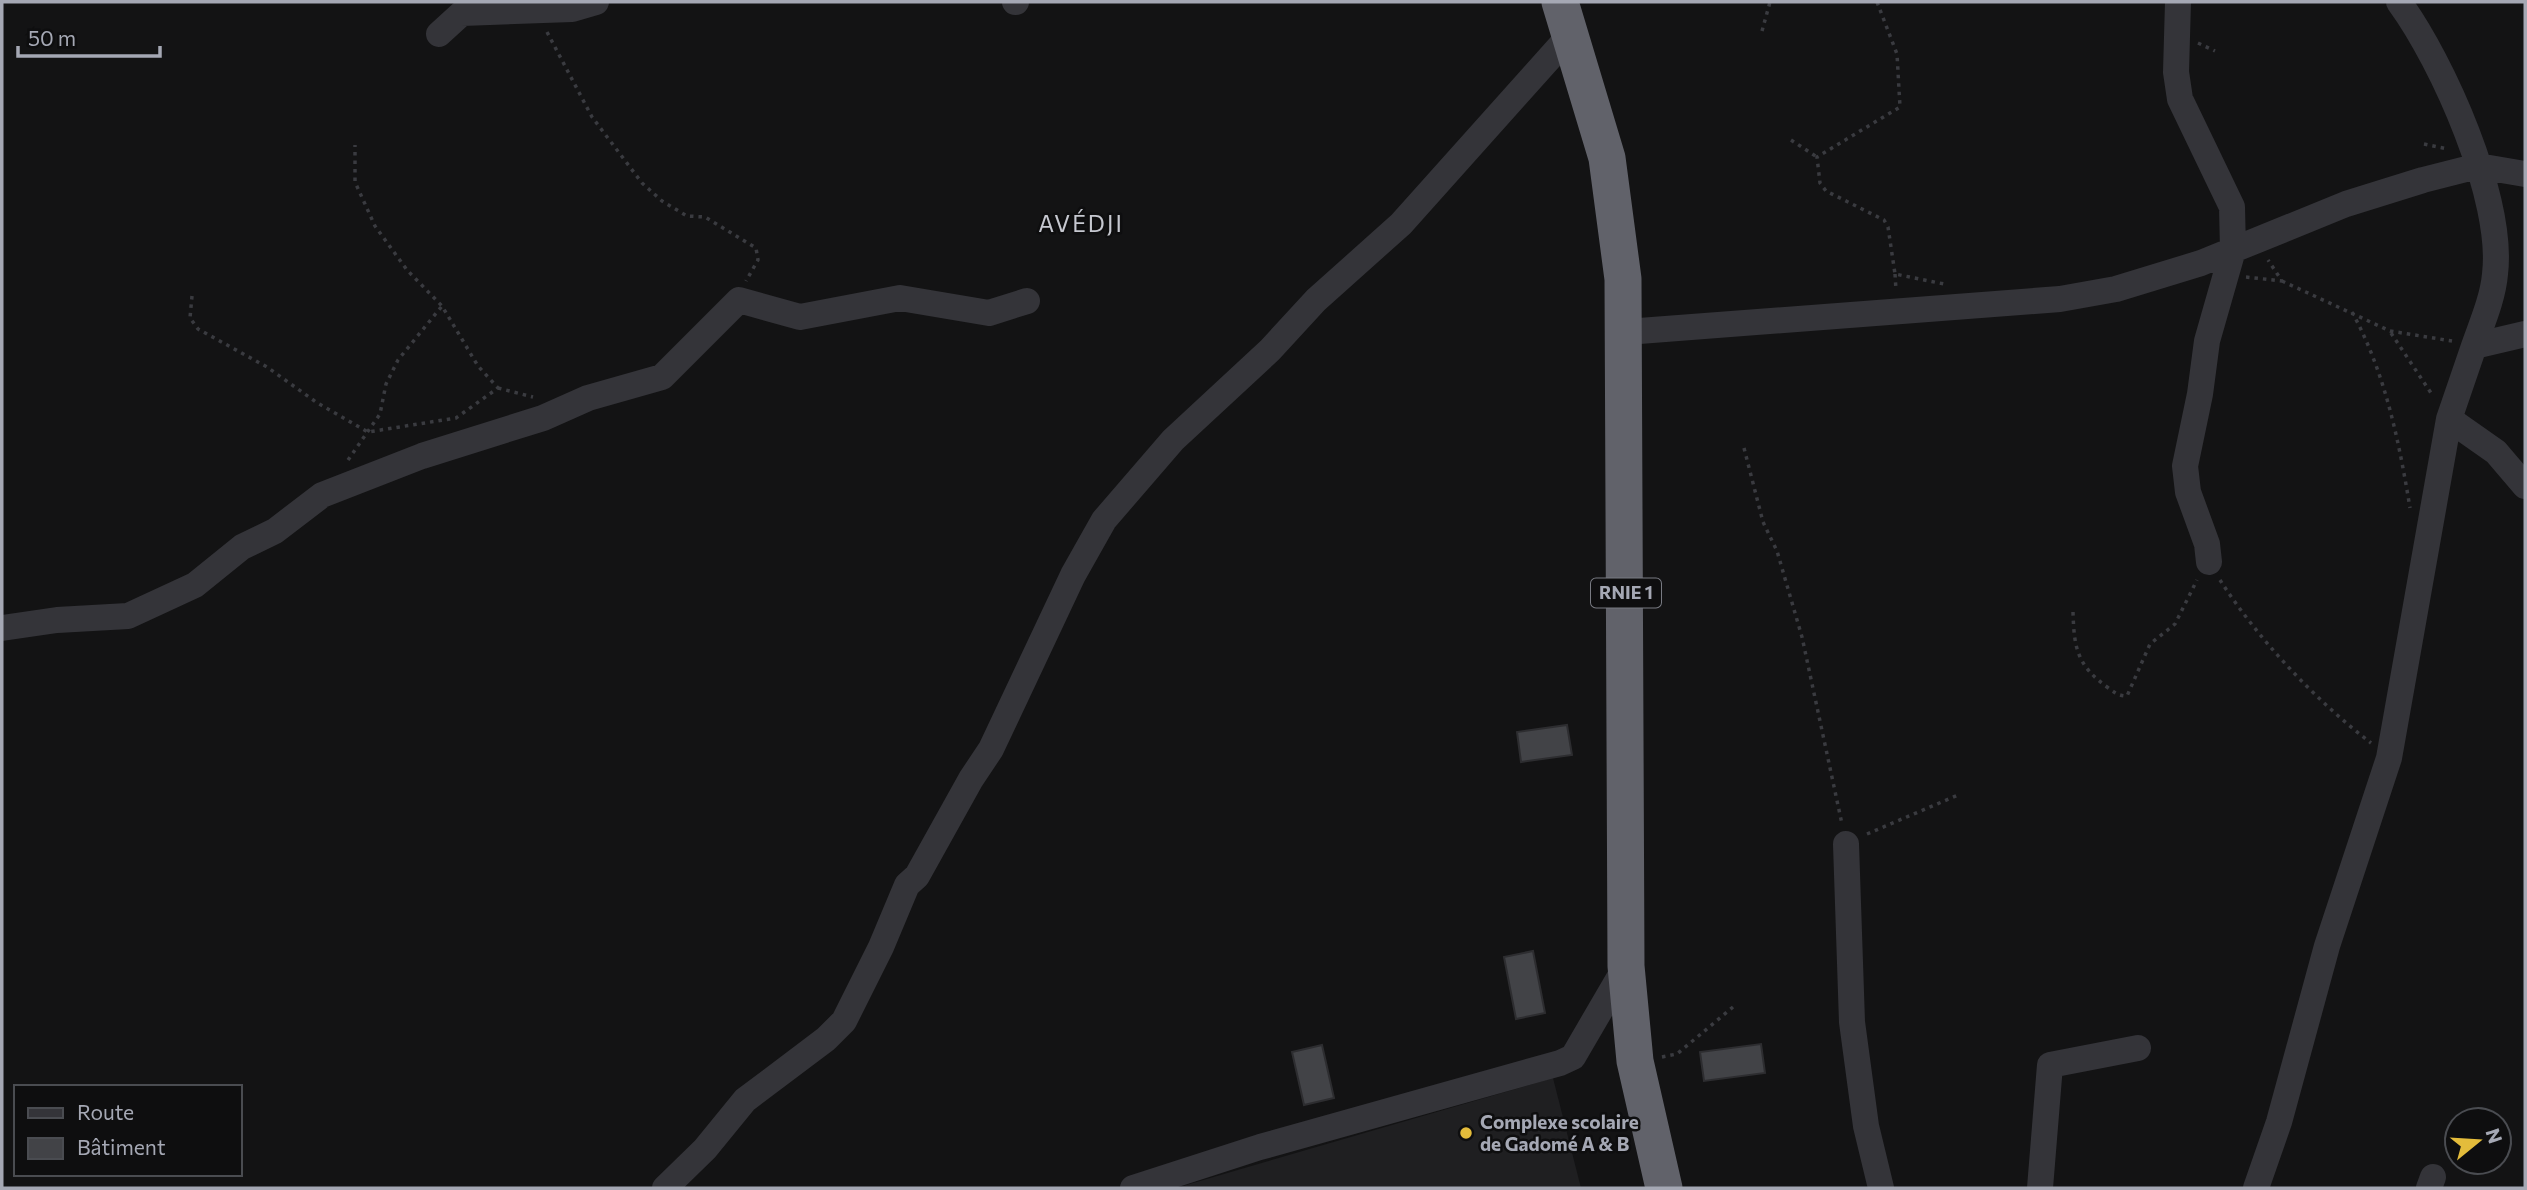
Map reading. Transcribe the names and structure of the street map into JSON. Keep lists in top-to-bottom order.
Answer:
{
  "streets": {
    "highway": ["RNIE 1"]
  },
  "districts": ["AVÉDJI"],
  "places": ["Complexe scolaire de Gadomé A & B"],
  "legend": ["Route", "Bâtiment"],
  "scale_bar": "50 m",
  "north": "right"
}
